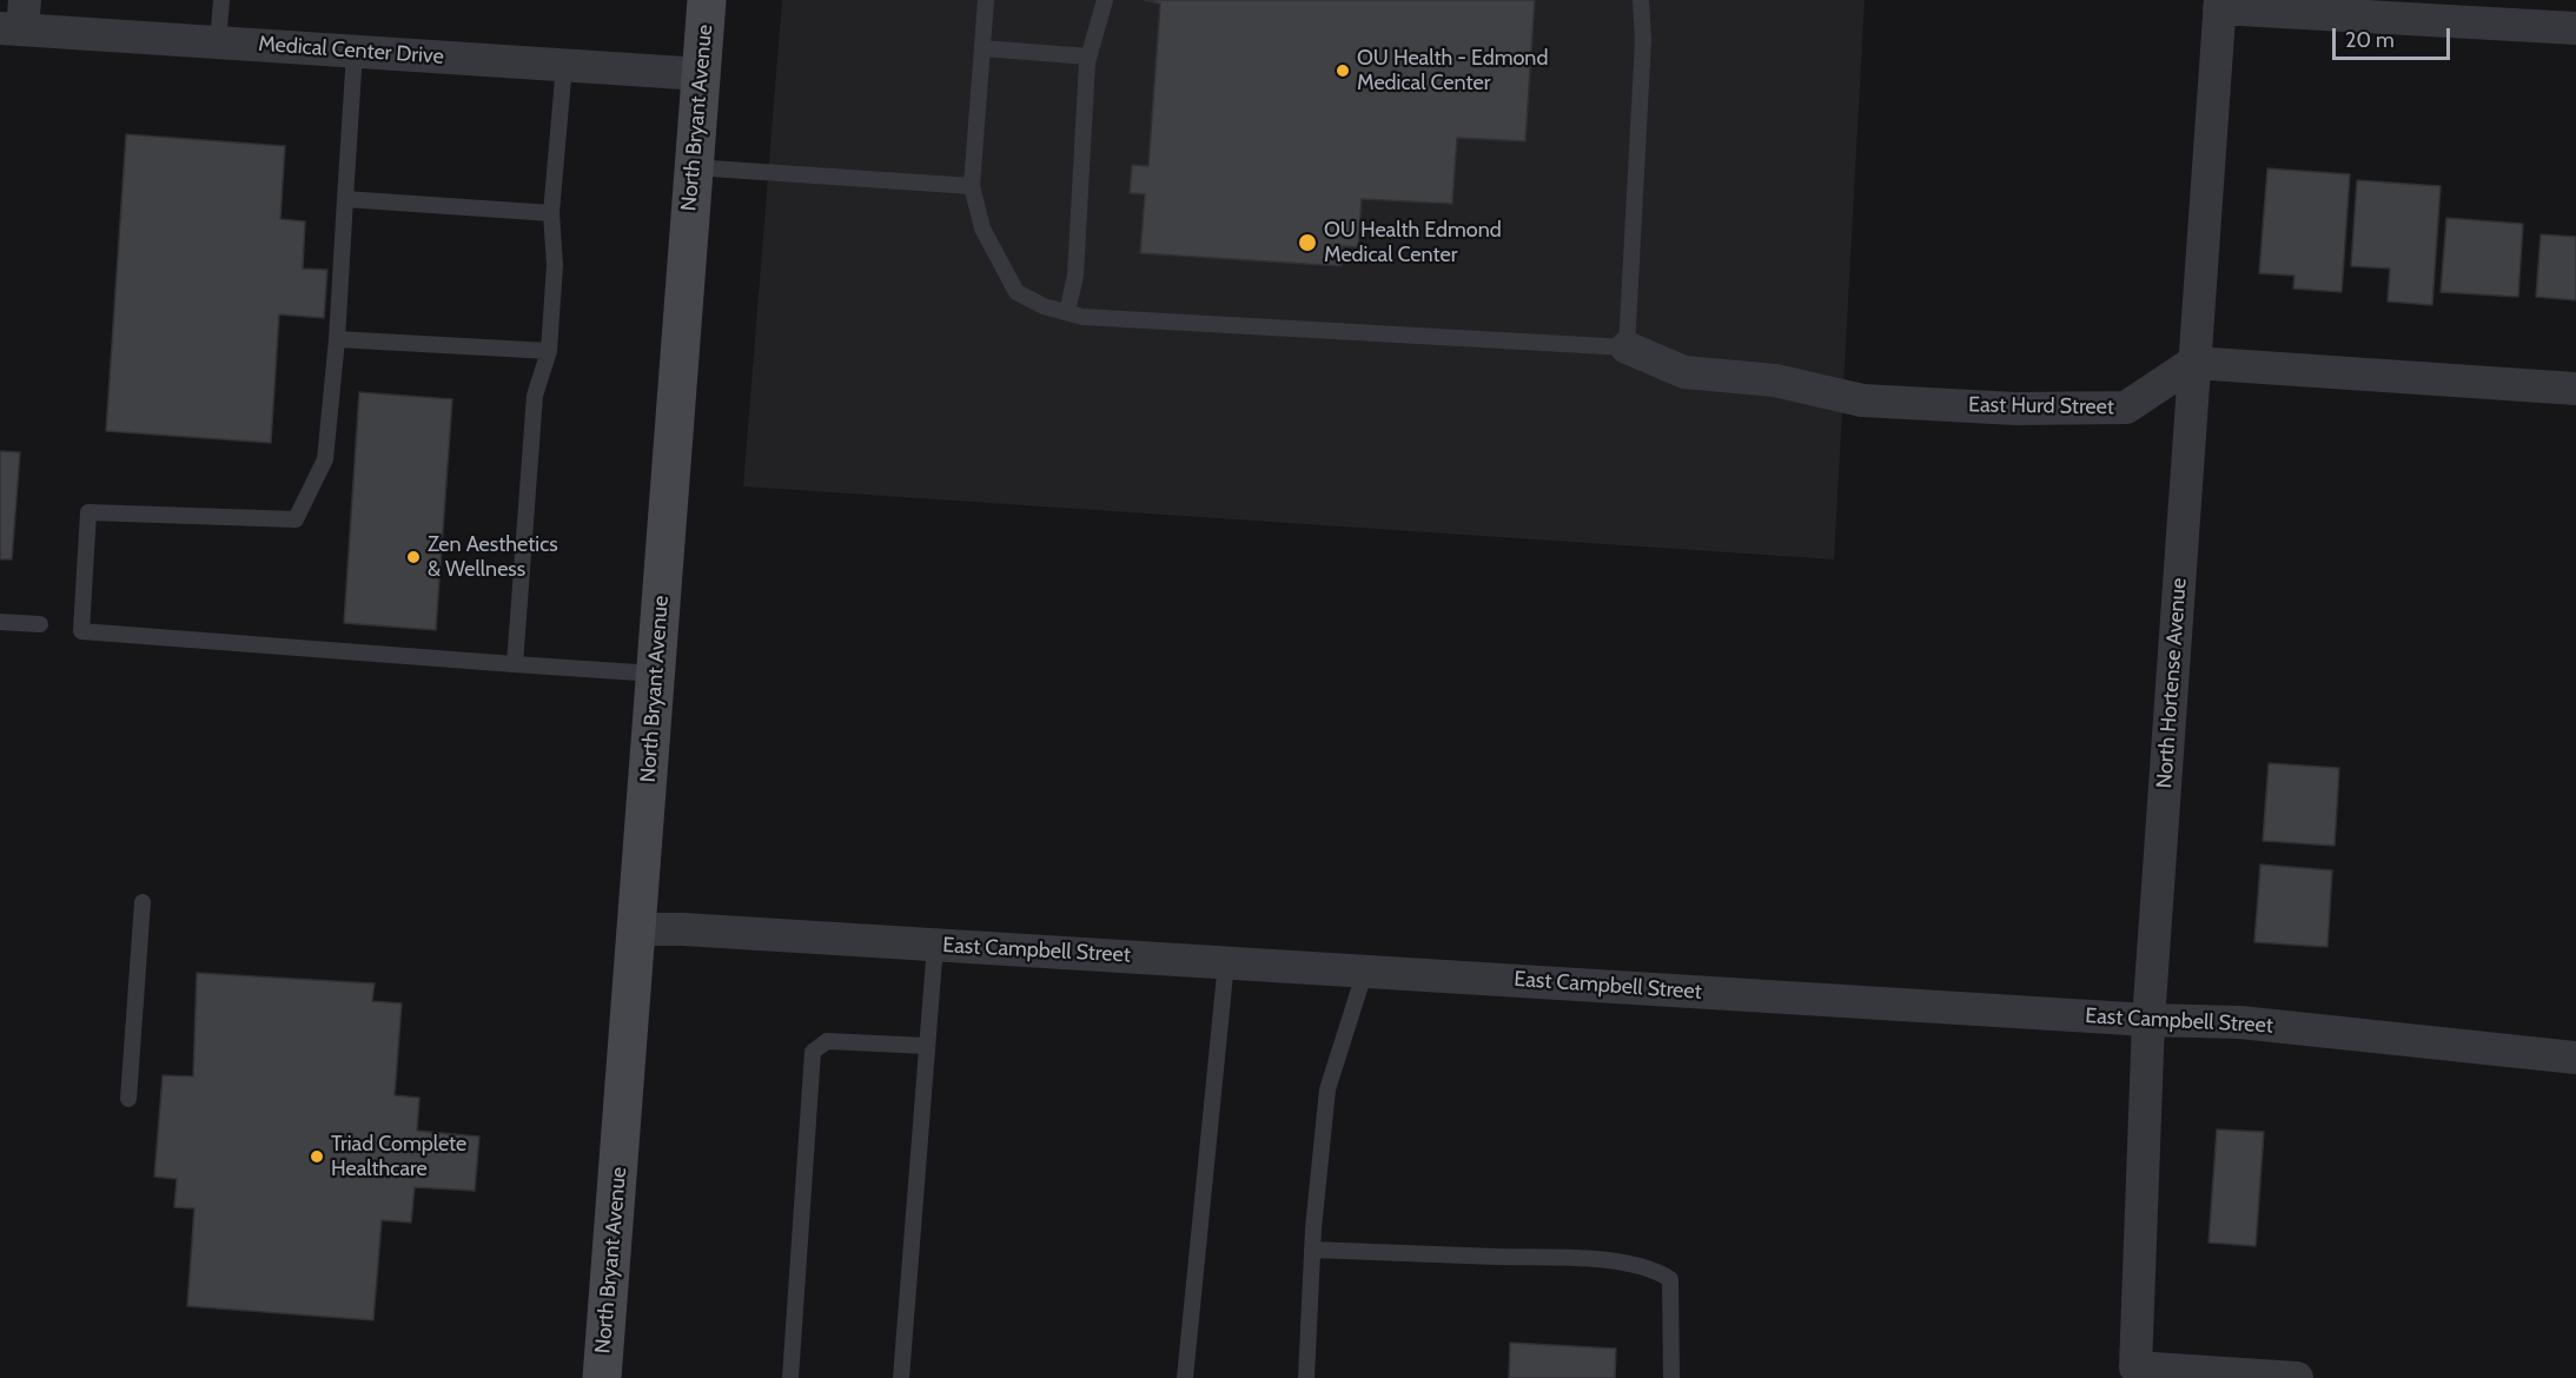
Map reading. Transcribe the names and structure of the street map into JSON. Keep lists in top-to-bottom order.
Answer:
{
  "streets": {
    "main road": ["North Bryant Avenue"],
    "street": [
      "Medical Center Drive",
      "East Hurd Street",
      "North Hortense Avenue",
      "East Campbell Street"
    ]
  },
  "crossings": [
    ["Medical Center Drive", "North Bryant Avenue"],
    ["North Bryant Avenue", "East Campbell Street"],
    ["East Hurd Street", "North Hortense Avenue"],
    ["North Hortense Avenue", "East Campbell Street"]
  ],
  "places": [
    "OU Health - Edmond Medical Center",
    "OU Health Edmond Medical Center",
    "Zen Aesthetics & Wellness",
    "Triad Complete Healthcare"
  ],
  "scale_bar": "20 m"
}
